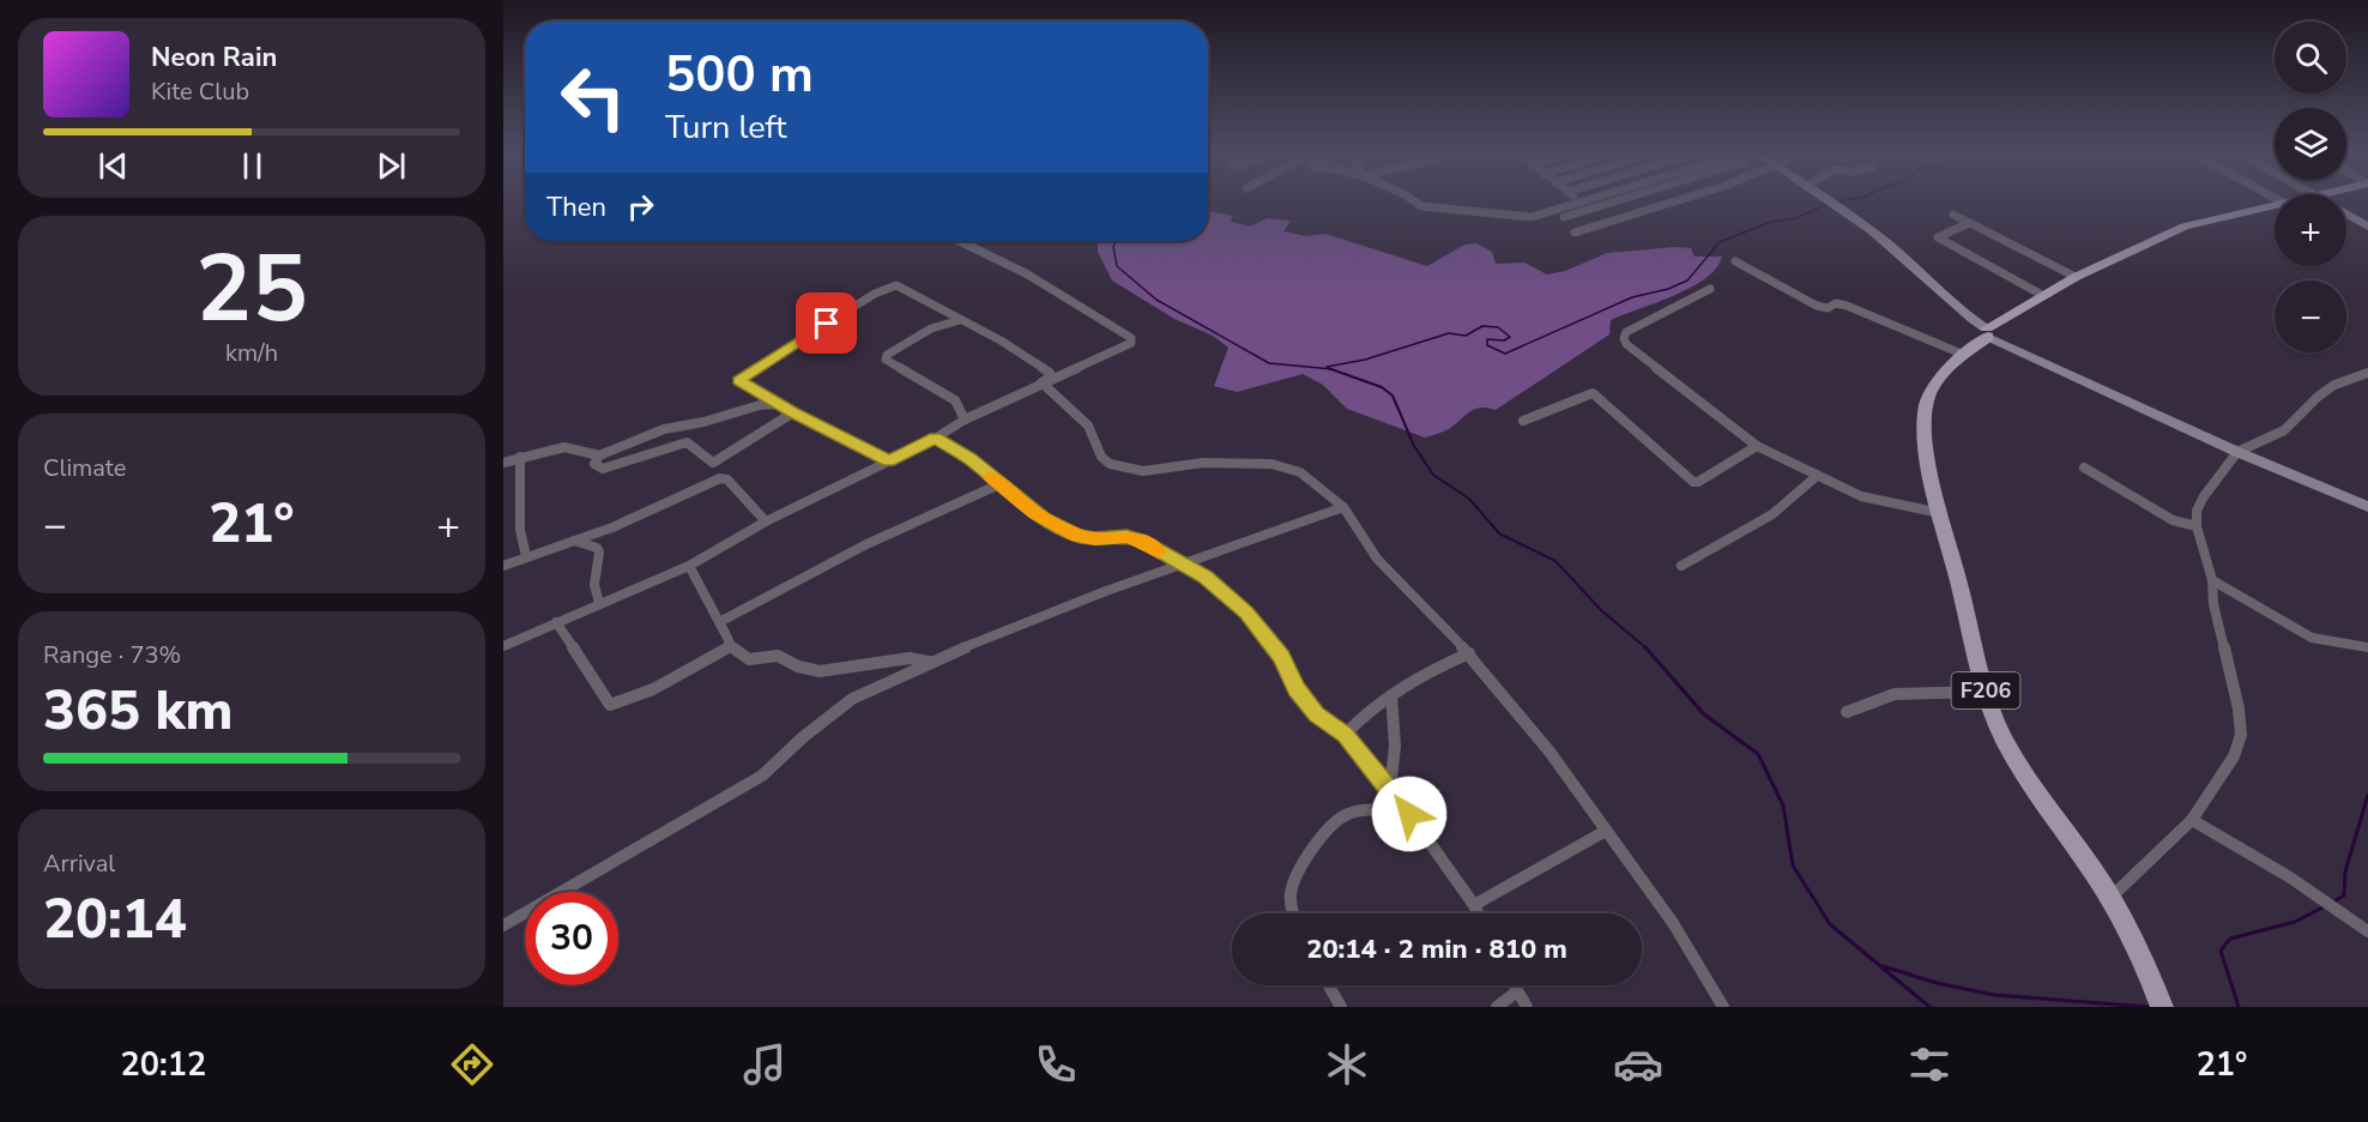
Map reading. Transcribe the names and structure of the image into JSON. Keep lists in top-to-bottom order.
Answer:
{
  "streets": {
    "main road": ["F206"]
  },
  "page": {
    "map_buttons": ["+", "−"],
    "turn": ["500 m", "Turn left"],
    "song": ["Neon Rain", "Kite Club"],
    "then": "Then",
    "tile": [
      ["25", "km/h"],
      "Climate",
      ["Range · 73%", "365 km"],
      ["Arrival", "20:14"]
    ],
    "heat": ["−", "21°", "+"],
    "limit": "30",
    "trip": "20:14 · 2 min · 810 m",
    "tabs": ["20:12", "21°"]
  }
}
